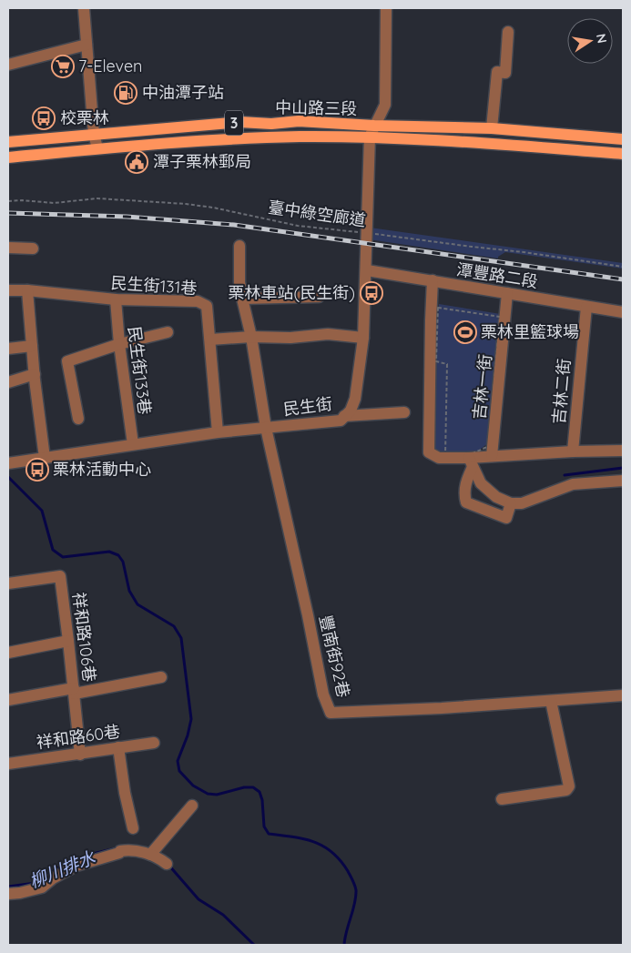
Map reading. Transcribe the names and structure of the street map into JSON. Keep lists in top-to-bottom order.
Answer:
{
  "streets": {
    "main road": ["中山路三段", "3"],
    "street": [
      "潭豐路二段",
      "民生街131巷",
      "民生街133巷",
      "吉林一街",
      "吉林二街",
      "民生街",
      "祥和路106巷",
      "豐南街92巷",
      "祥和路60巷"
    ],
    "path": ["臺中綠空廊道"]
  },
  "crossings": [
    ["中山路三段", "民生街"],
    ["臺中綠空廊道", "民生街"],
    ["潭豐路二段", "吉林一街"],
    ["潭豐路二段", "吉林二街"],
    ["潭豐路二段", "民生街"],
    ["民生街131巷", "民生街133巷"],
    ["民生街131巷", "民生街"],
    ["民生街133巷", "民生街"],
    ["民生街", "豐南街92巷"],
    ["祥和路106巷", "祥和路60巷"]
  ],
  "water": ["柳川排水"],
  "places": {
    "supermarket": ["7-Eleven"],
    "fuel station": ["中油潭子站"],
    "bus stop": ["校栗林", "栗林車站(民生街)", "栗林活動中心"],
    "public building": ["潭子栗林郵局"],
    "sports": ["栗林里籃球場"]
  },
  "north": "right"
}
